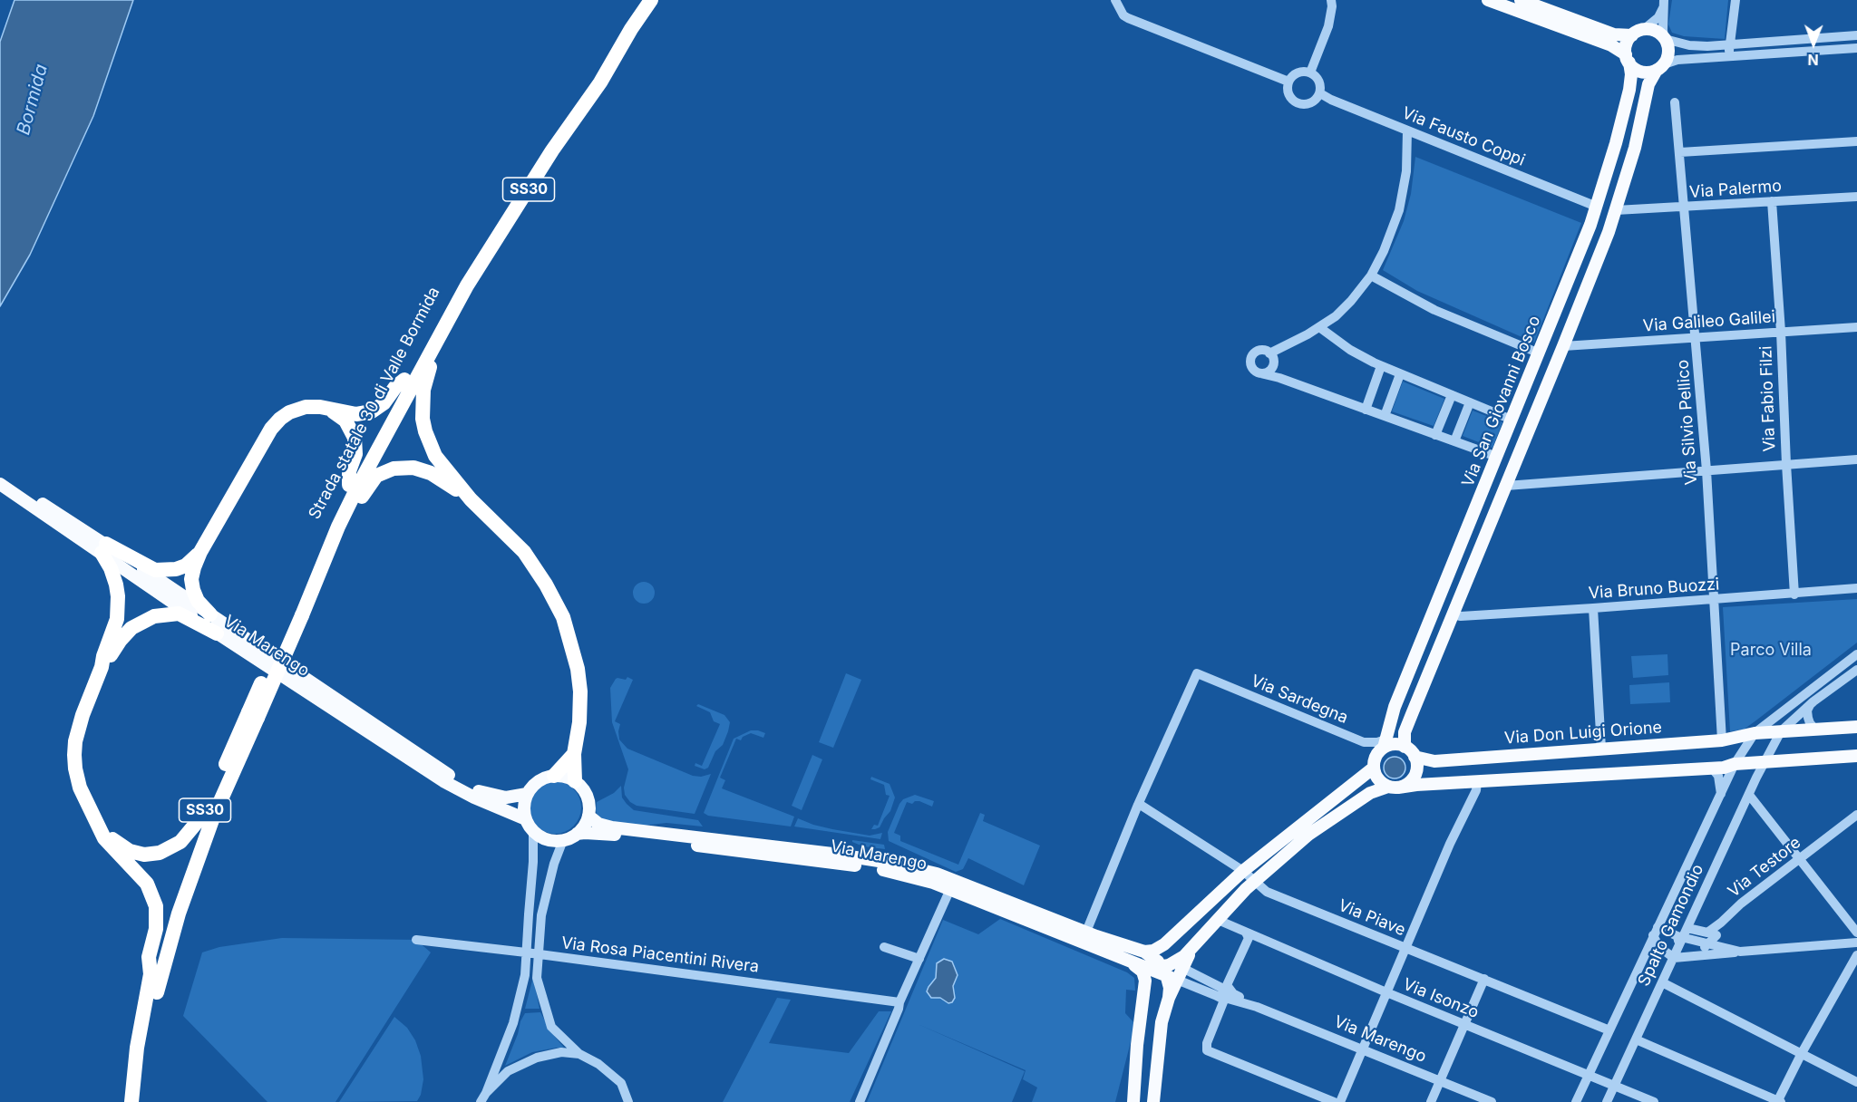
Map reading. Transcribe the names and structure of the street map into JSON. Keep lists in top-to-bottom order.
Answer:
{
  "streets": {
    "highway": ["SS30", "Strada statale 30 di Valle Bormida"],
    "main road": ["Via San Giovanni Bosco", "Via Marengo", "Via Don Luigi Orione"],
    "street": [
      "Via Fausto Coppi",
      "Via Palermo",
      "Via Galileo Galilei",
      "Via Fabio Filzi",
      "Via Silvio Pellico",
      "Via Bruno Buozzi",
      "Via Sardegna",
      "Via Testore",
      "Via Piave",
      "Spalto Gamondio",
      "Via Rosa Piacentini Rivera",
      "Via Isonzo"
    ]
  },
  "crossings": [
    ["Via Fausto Coppi", "Via San Giovanni Bosco"],
    ["Via Palermo", "Via Fabio Filzi"],
    ["Via Palermo", "Via Silvio Pellico"],
    ["Via Galileo Galilei", "Via Fabio Filzi"],
    ["Via Galileo Galilei", "Via Silvio Pellico"],
    ["Via Fabio Filzi", "Via Bruno Buozzi"],
    ["Via San Giovanni Bosco", "Via Sardegna"],
    ["Via San Giovanni Bosco", "Via Don Luigi Orione"],
    ["Via San Giovanni Bosco", "Via Piave"],
    ["Via Silvio Pellico", "Via Bruno Buozzi"],
    ["Via Silvio Pellico", "Via Don Luigi Orione"],
    ["Via Sardegna", "Via Piave"],
    ["Via Don Luigi Orione", "Spalto Gamondio"],
    ["Via Testore", "Spalto Gamondio"],
    ["Via Piave", "Spalto Gamondio"],
    ["Spalto Gamondio", "Via Isonzo"]
  ],
  "water": ["Bormida"],
  "parks": ["Parco Villa"],
  "north": "bottom"
}
